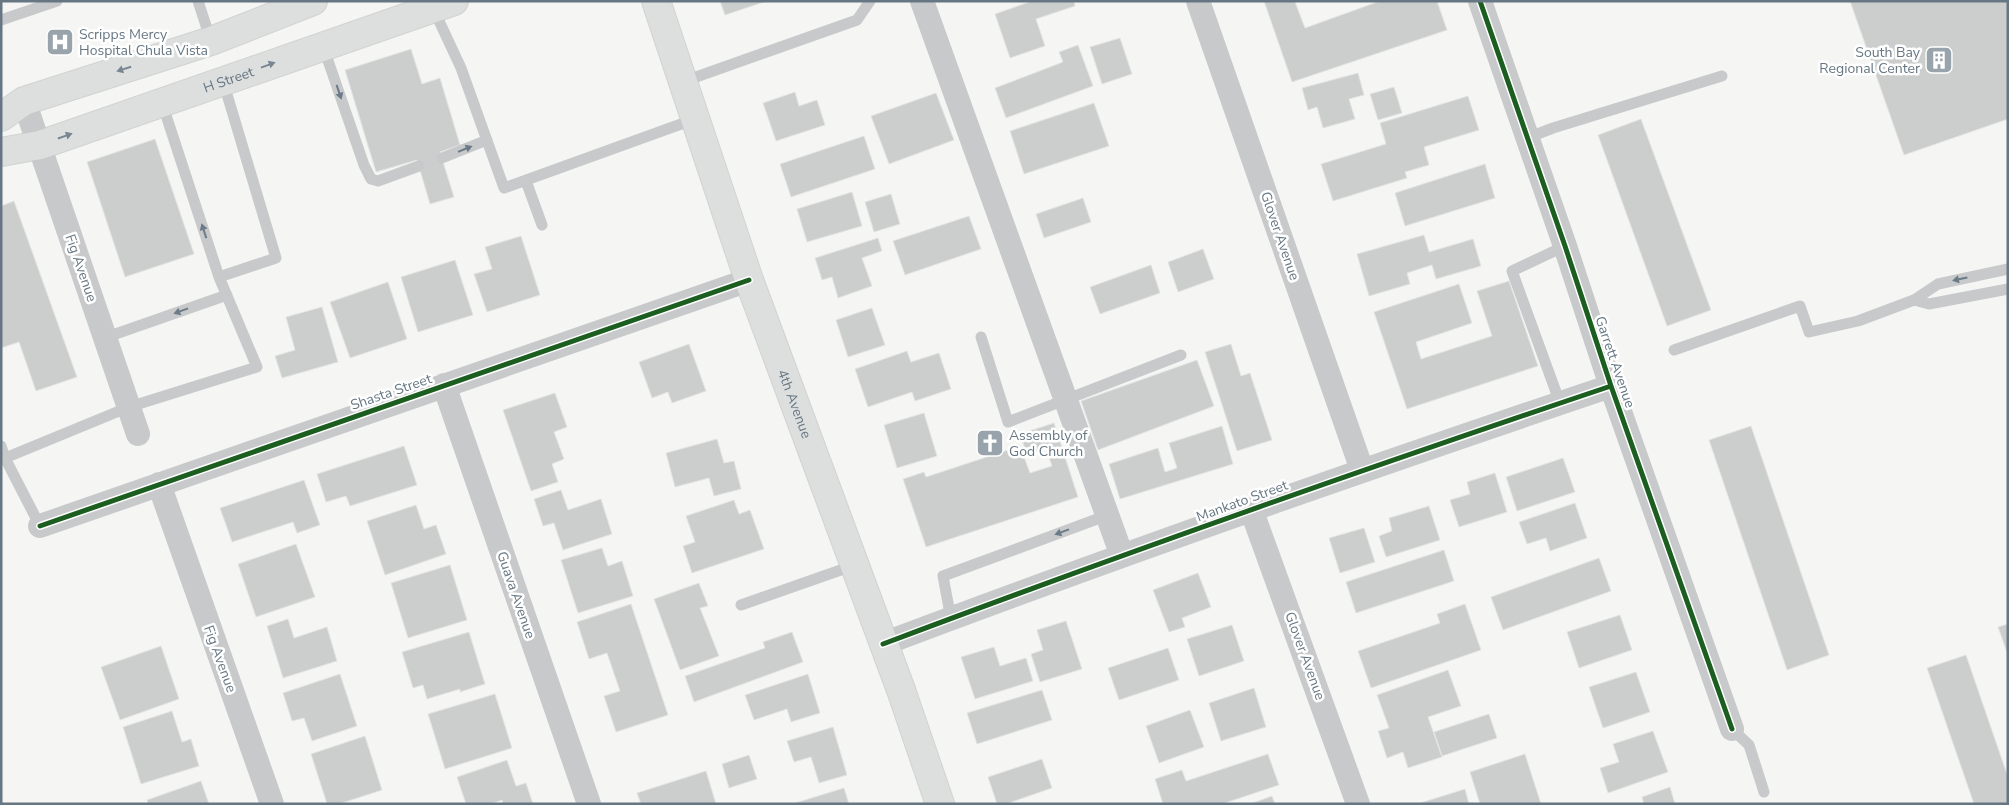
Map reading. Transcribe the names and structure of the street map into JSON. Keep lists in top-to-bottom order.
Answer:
{
  "streets": {
    "main road": ["H Street", "4th Avenue"],
    "street": [
      "Glover Avenue",
      "Fig Avenue",
      "Garrett Avenue",
      "Shasta Street",
      "Mankato Street",
      "Guava Avenue"
    ]
  },
  "crossings": [
    ["H Street", "Fig Avenue"],
    ["Glover Avenue", "Mankato Street"],
    ["Fig Avenue", "Shasta Street"],
    ["Garrett Avenue", "Mankato Street"],
    ["Shasta Street", "4th Avenue"],
    ["Shasta Street", "Guava Avenue"],
    ["4th Avenue", "Mankato Street"]
  ],
  "places": {
    "hospital": ["Scripps Mercy Hospital Chula Vista"],
    "building": ["South Bay Regional Center"],
    "church": ["Assembly of God Church"]
  }
}
